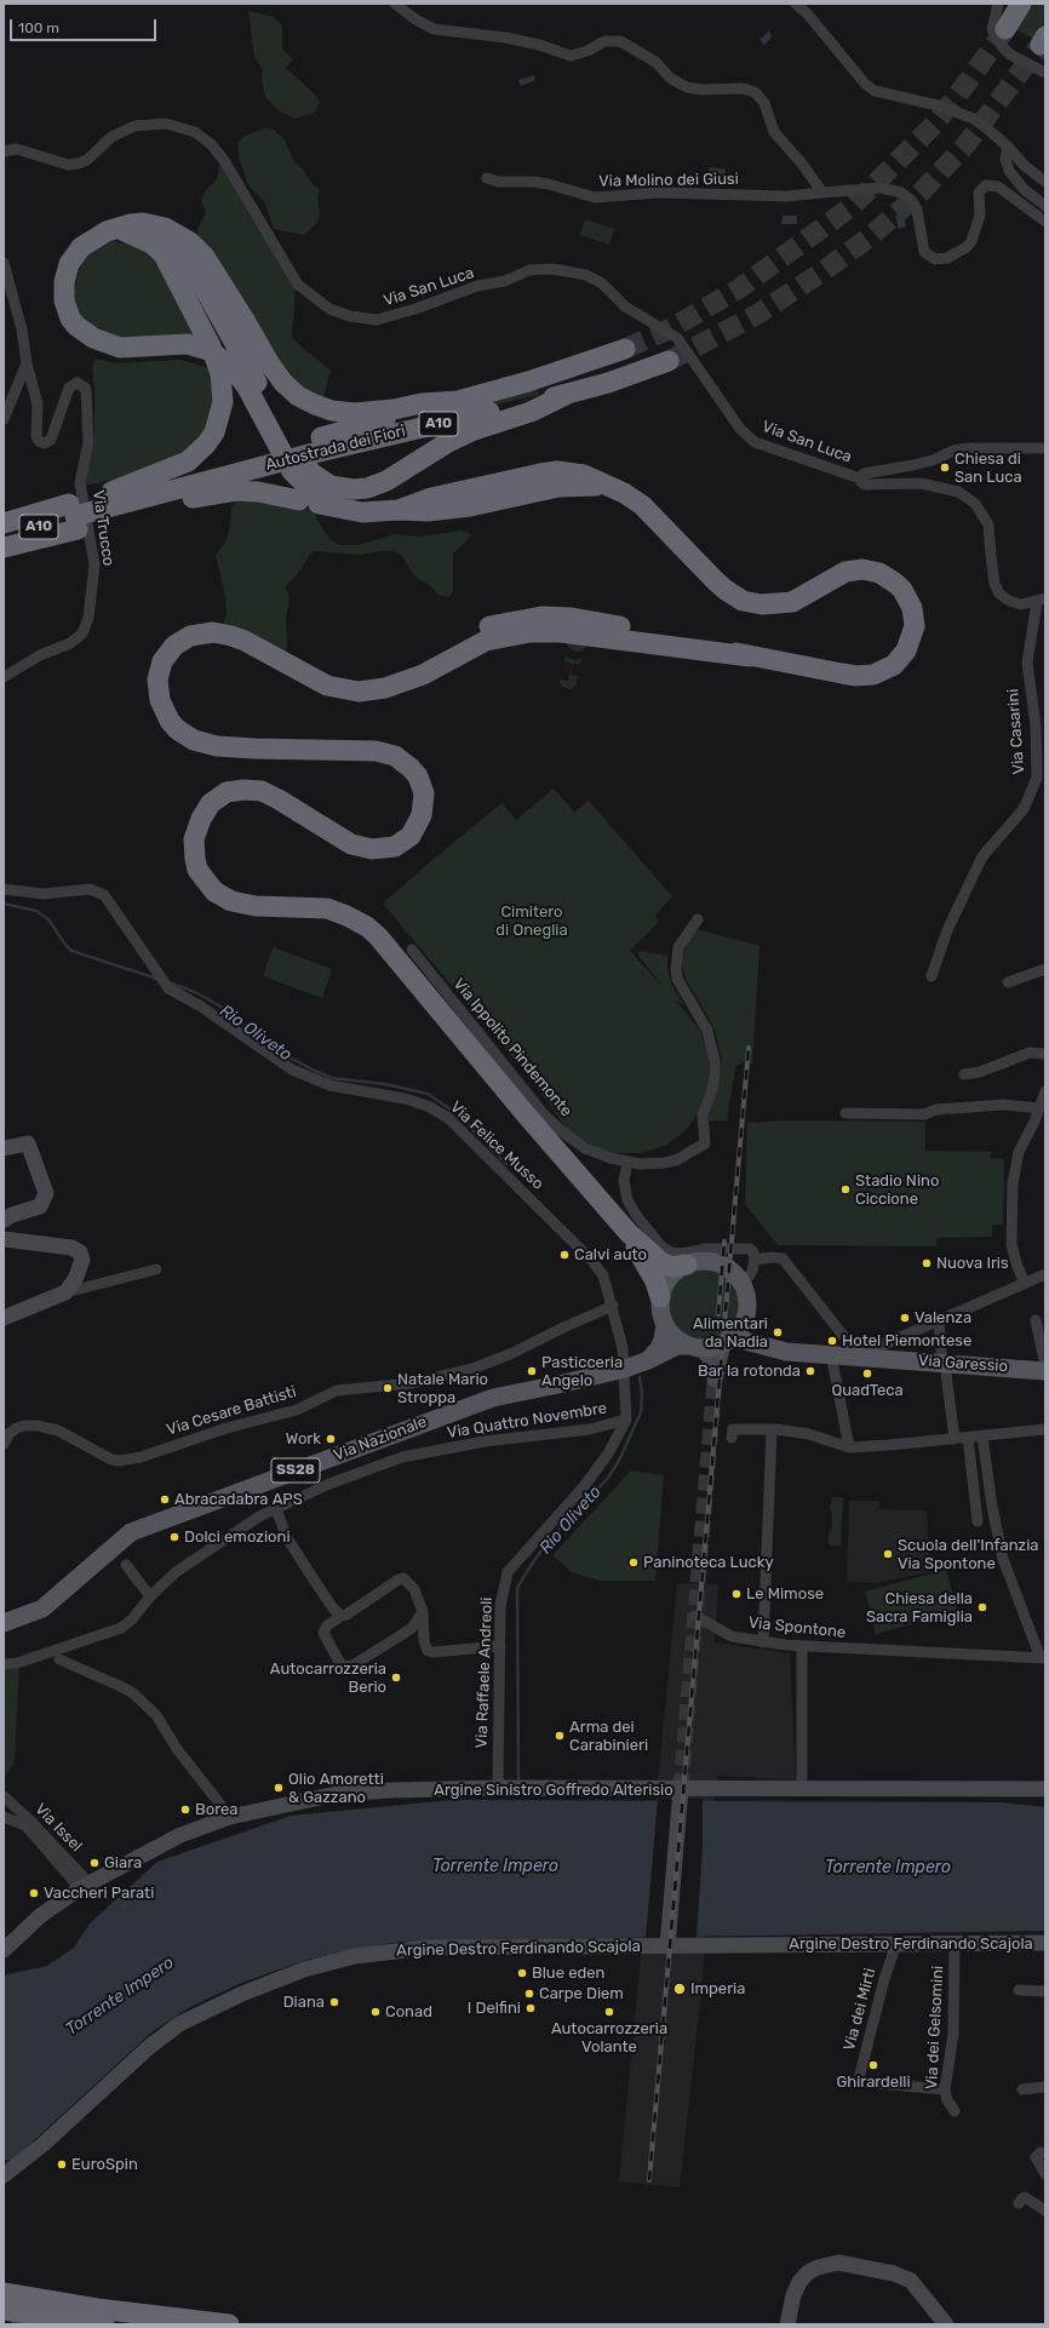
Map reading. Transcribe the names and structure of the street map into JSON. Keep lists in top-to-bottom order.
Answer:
{
  "streets": {
    "highway": ["A10", "Autostrada dei Fiori"],
    "main road": [
      "Via Garessio",
      "Via Nazionale",
      "SS28",
      "Argine Sinistro Goffredo Alterisio",
      "Argine Destro Ferdinando Scajola"
    ],
    "street": [
      "Via Molino dei Giusi",
      "Via San Luca",
      "Via Trucco",
      "Via Casarini",
      "Via Ippolito Pindemonte",
      "Via Felice Musso",
      "Via Cesare Battisti",
      "Via Quattro Novembre",
      "Via Spontone",
      "Via Raffaele Andreoli",
      "Via Issel",
      "Via dei Mirti",
      "Via dei Gelsomini"
    ]
  },
  "crossings": [
    ["Via San Luca", "Via Casarini"],
    ["Via Felice Musso", "Via Cesare Battisti"],
    ["Via Felice Musso", "Via Nazionale"],
    ["Via Felice Musso", "Via Raffaele Andreoli"],
    ["Via Garessio", "Via Nazionale"],
    ["Via Quattro Novembre", "Via Raffaele Andreoli"],
    ["Via Nazionale", "Via Raffaele Andreoli"],
    ["Via Raffaele Andreoli", "Argine Sinistro Goffredo Alterisio"],
    ["Argine Sinistro Goffredo Alterisio", "Via Issel"],
    ["Argine Destro Ferdinando Scajola", "Via dei Mirti"],
    ["Argine Destro Ferdinando Scajola", "Via dei Gelsomini"],
    ["Via dei Mirti", "Via dei Gelsomini"]
  ],
  "water": ["Rio Oliveto", "Torrente Impero"],
  "parks": ["Cimitero di Oneglia"],
  "places": [
    "Chiesa di San Luca",
    "Stadio Nino Ciccione",
    "Calvi auto",
    "Nuova Iris",
    "Valenza",
    "Alimentari da Nadia",
    "Hotel Piemontese",
    "Pasticceria Angelo",
    "Bar la rotonda",
    "QuadTeca",
    "Natale Mario Stroppa",
    "Work",
    "Abracadabra APS",
    "Dolci emozioni",
    "Scuola dell'Infanzia Via Spontone",
    "Paninoteca Lucky",
    "Le Mimose",
    "Chiesa della Sacra Famiglia",
    "Autocarrozzeria Berio",
    "Arma dei Carabinieri",
    "Olio Amoretti & Gazzano",
    "Borea",
    "Giara",
    "Vaccheri Parati",
    "Blue eden",
    "Imperia",
    "Carpe Diem",
    "Diana",
    "I Delfini",
    "Conad",
    "Autocarrozzeria Volante",
    "Ghirardelli",
    "EuroSpin"
  ],
  "scale_bar": "100 m"
}
